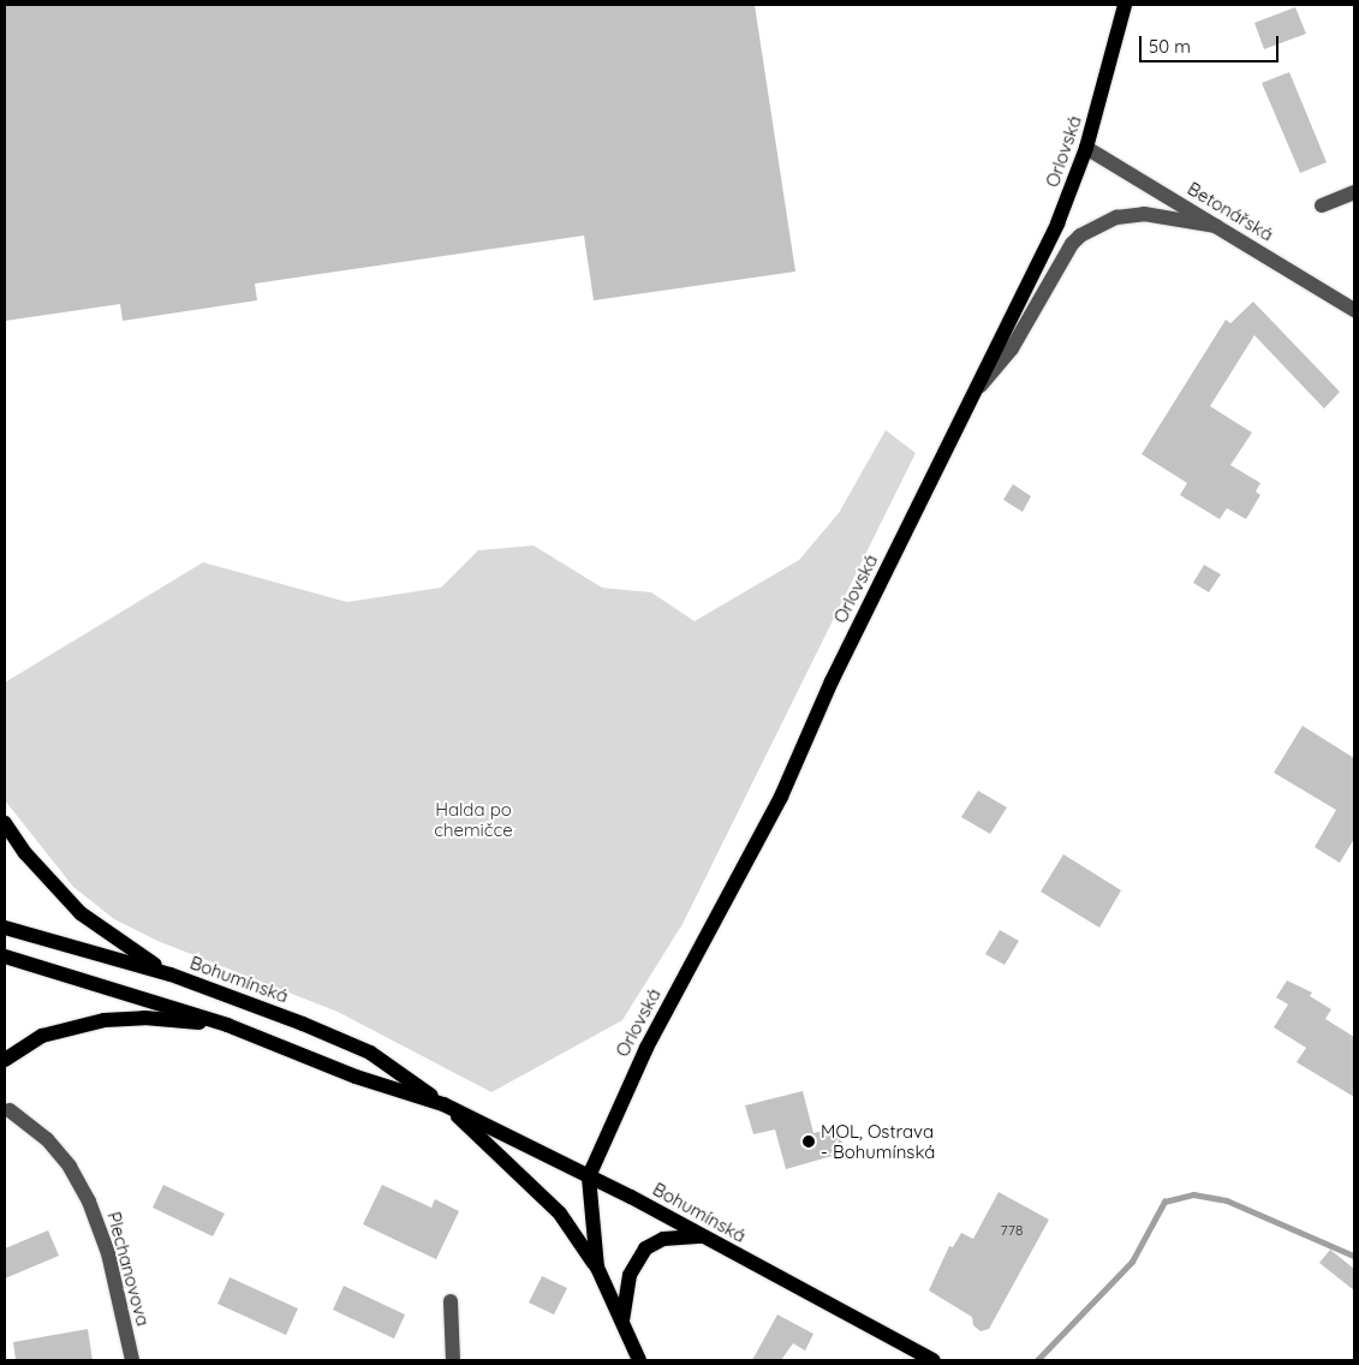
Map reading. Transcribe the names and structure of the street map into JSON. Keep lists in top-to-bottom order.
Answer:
{
  "streets": {
    "main road": ["Orlovská", "Bohumínská"],
    "street": ["Betonářská", "Plechanovova"]
  },
  "crossings": [
    ["Orlovská", "Betonářská"],
    ["Orlovská", "Bohumínská"]
  ],
  "parks": ["Halda po chemičce"],
  "places": ["MOL, Ostrava - Bohumínská"],
  "house_numbers": ["778"],
  "scale_bar": "50 m"
}
